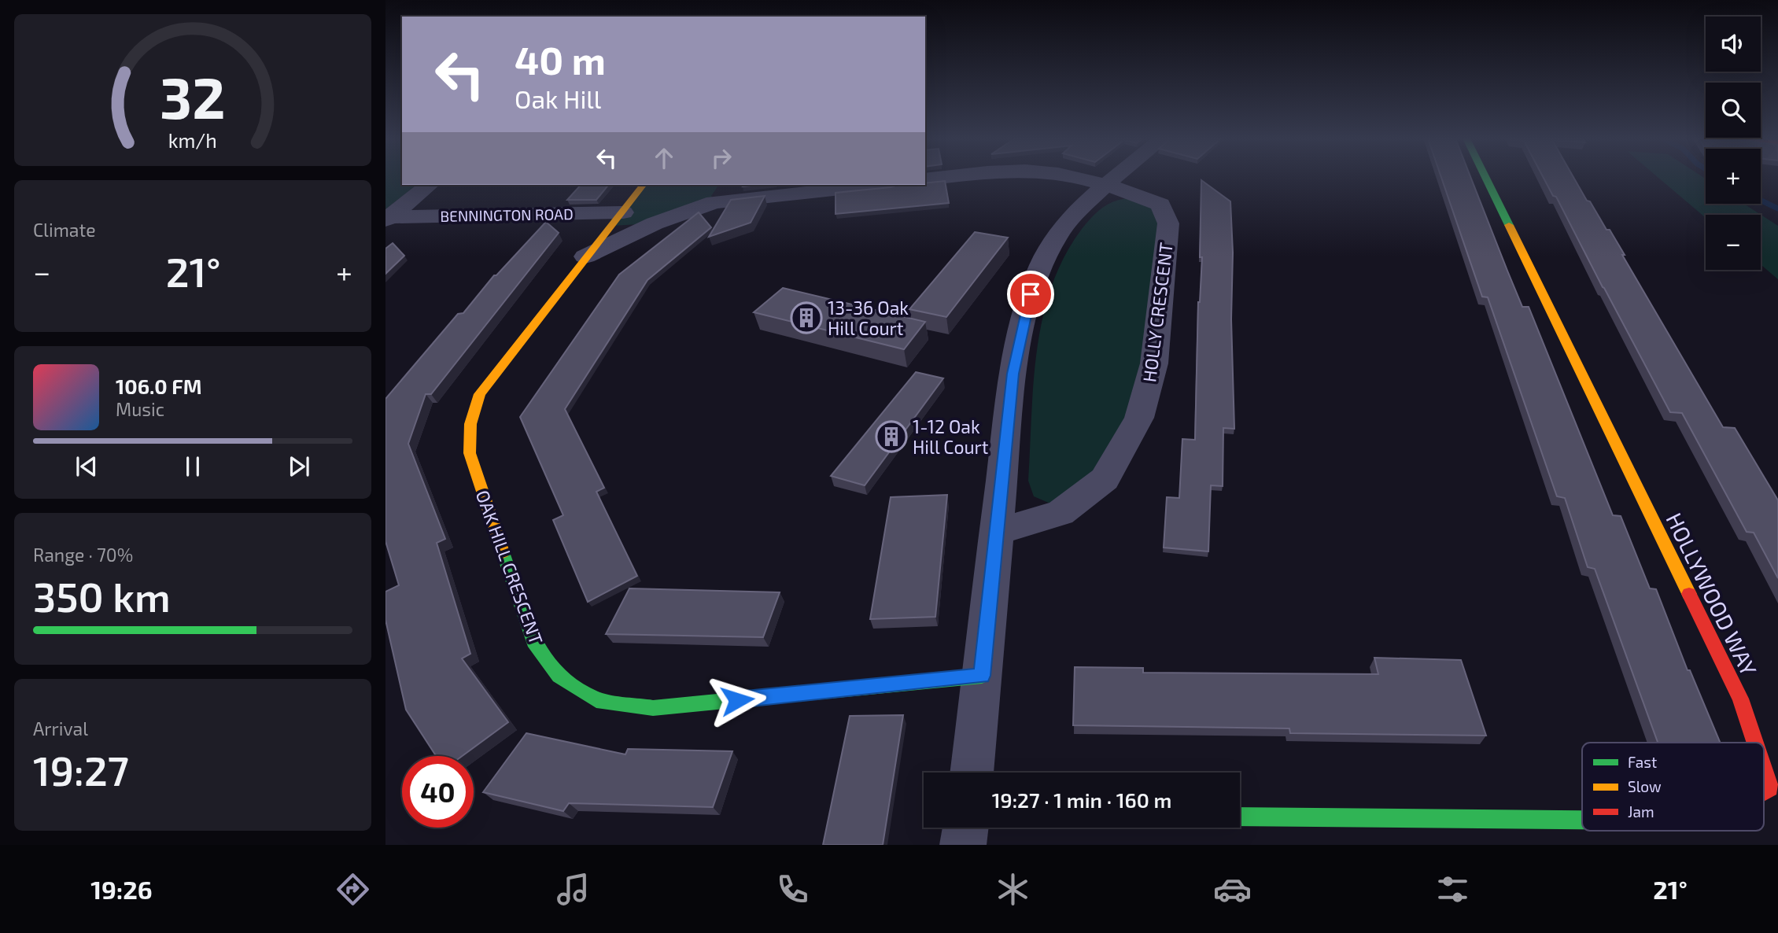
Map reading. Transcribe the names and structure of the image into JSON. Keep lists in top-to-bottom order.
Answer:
{
  "streets": {
    "street": [
      "BENNINGTON ROAD",
      "HOLLY CRESCENT",
      "OAK HILL CRESCENT",
      "HOLLYWOOD WAY"
    ]
  },
  "crossings": [
    ["BENNINGTON ROAD", "OAK HILL CRESCENT"]
  ],
  "places": {
    "building": ["13-36 Oak Hill Court", "1-12 Oak Hill Court"]
  },
  "legend": ["Fast", "Slow", "Jam"],
  "page": {
    "map_buttons": ["+", "−"],
    "turn": ["40 m", "Oak Hill"],
    "tile": [
      "Climate",
      ["Range · 70%", "350 km"],
      ["Arrival", "19:27"]
    ],
    "heat": ["−", "21°", "+"],
    "song": ["106.0 FM", "Music"],
    "limit": "40",
    "trip": "19:27 · 1 min · 160 m",
    "tabs": ["19:26", "21°"],
    "gauge": ["32", "km/h"]
  }
}
